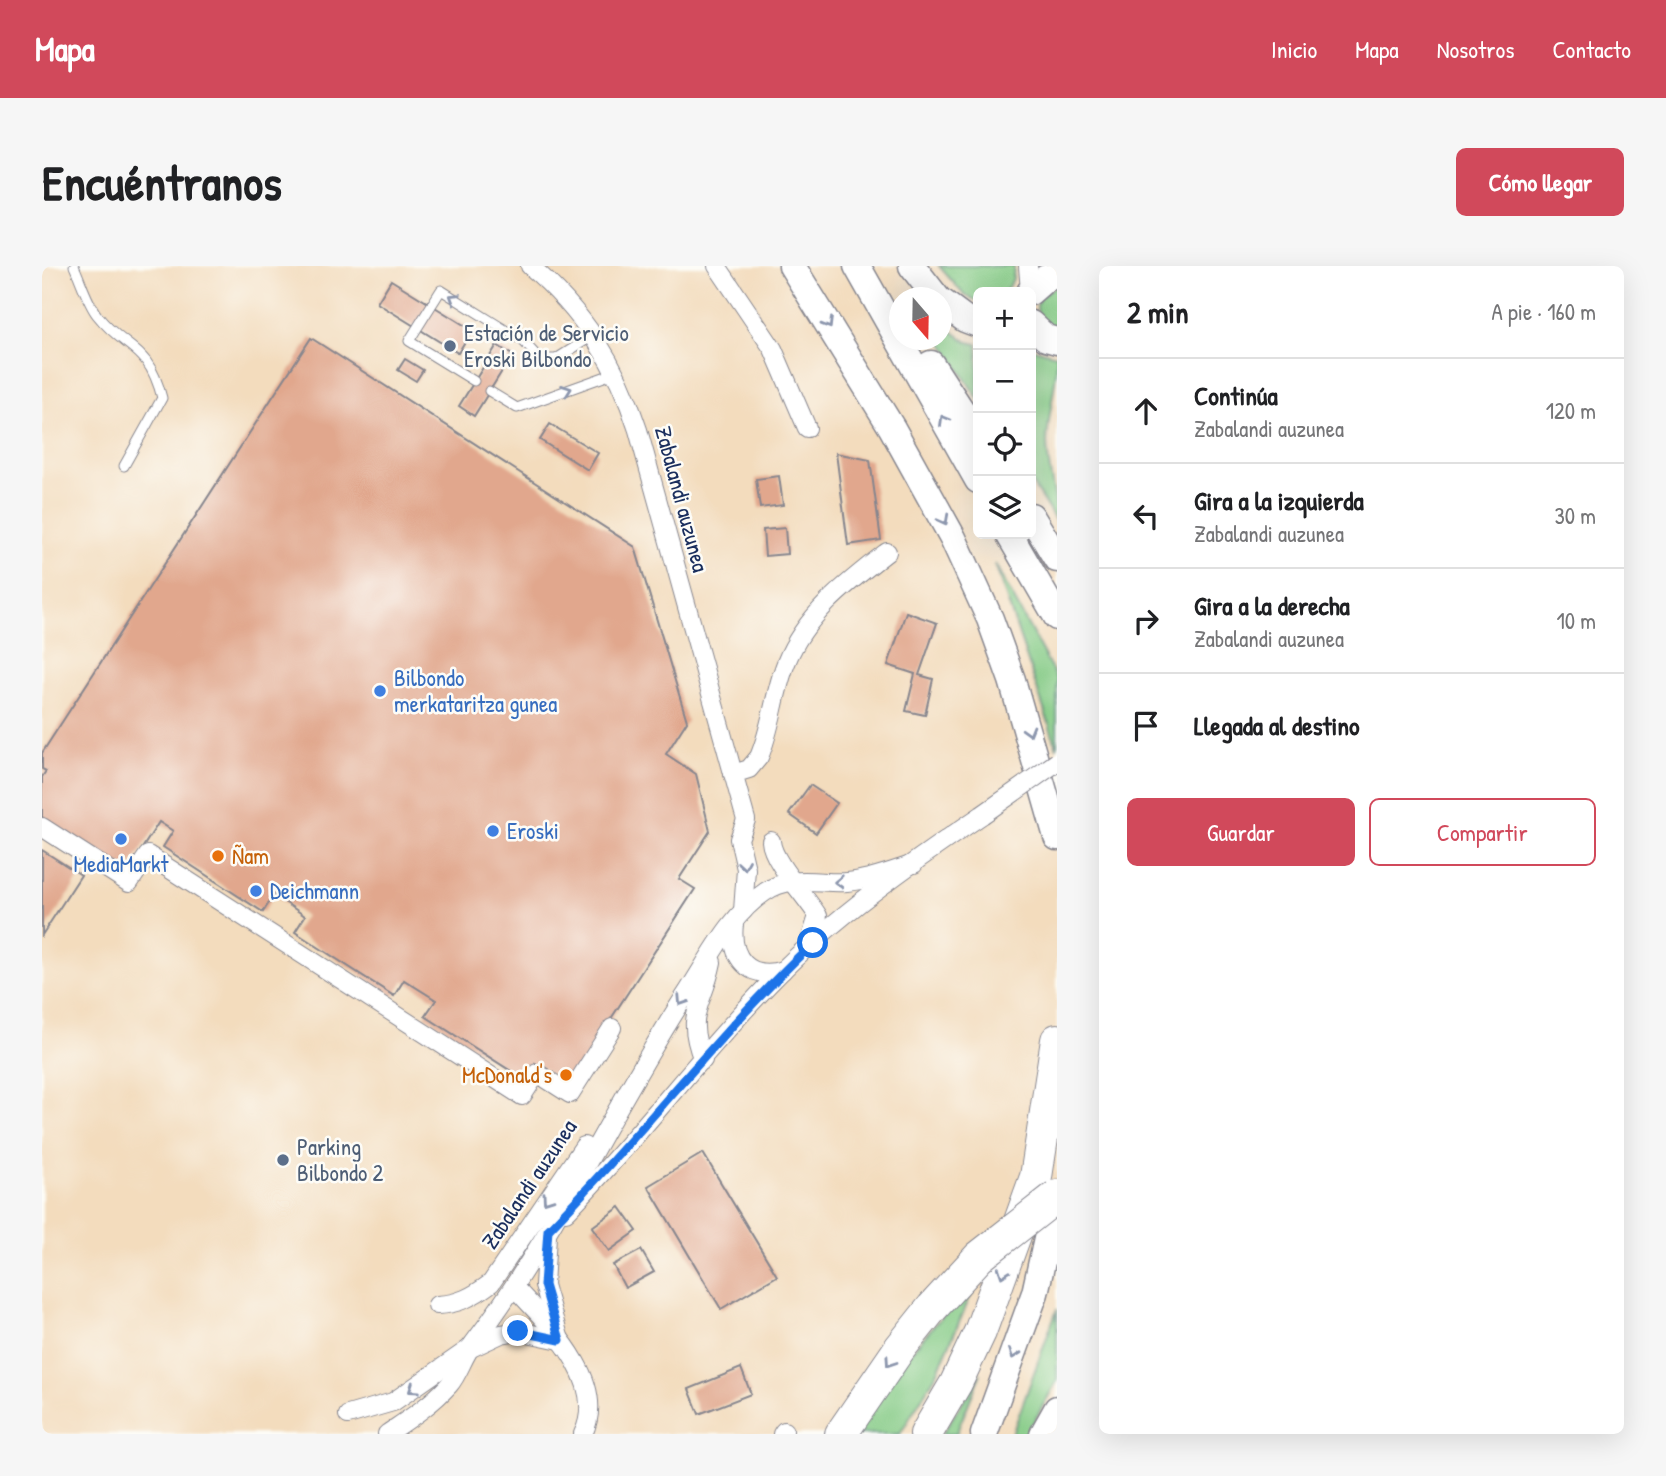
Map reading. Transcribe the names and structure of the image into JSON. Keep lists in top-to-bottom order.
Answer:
{
  "streets": {
    "street": ["Zabalandi auzunea"]
  },
  "places": [
    "Estación de Servicio Eroski Bilbondo",
    "Bilbondo merkataritza gunea",
    "Eroski",
    "MediaMarkt",
    "Ñam",
    "Deichmann",
    "McDonald's",
    "Parking Bilbondo 2"
  ],
  "north": "bottom",
  "page": {
    "header": "Mapa",
    "nav": [
      "Inicio",
      "Mapa",
      "Nosotros",
      "Contacto"
    ],
    "buttons": [
      "Cómo llegar",
      ["Guardar", "Compartir"]
    ],
    "title": "Encuéntranos",
    "heading": ["2 min", "A pie · 160 m"],
    "map_buttons": ["+", "−"],
    "list": [
      ["Continúa", "Zabalandi auzunea", "120 m"],
      ["Gira a la izquierda", "Zabalandi auzunea", "30 m"],
      ["Gira a la derecha", "Zabalandi auzunea", "10 m"],
      "Llegada al destino"
    ]
  }
}
